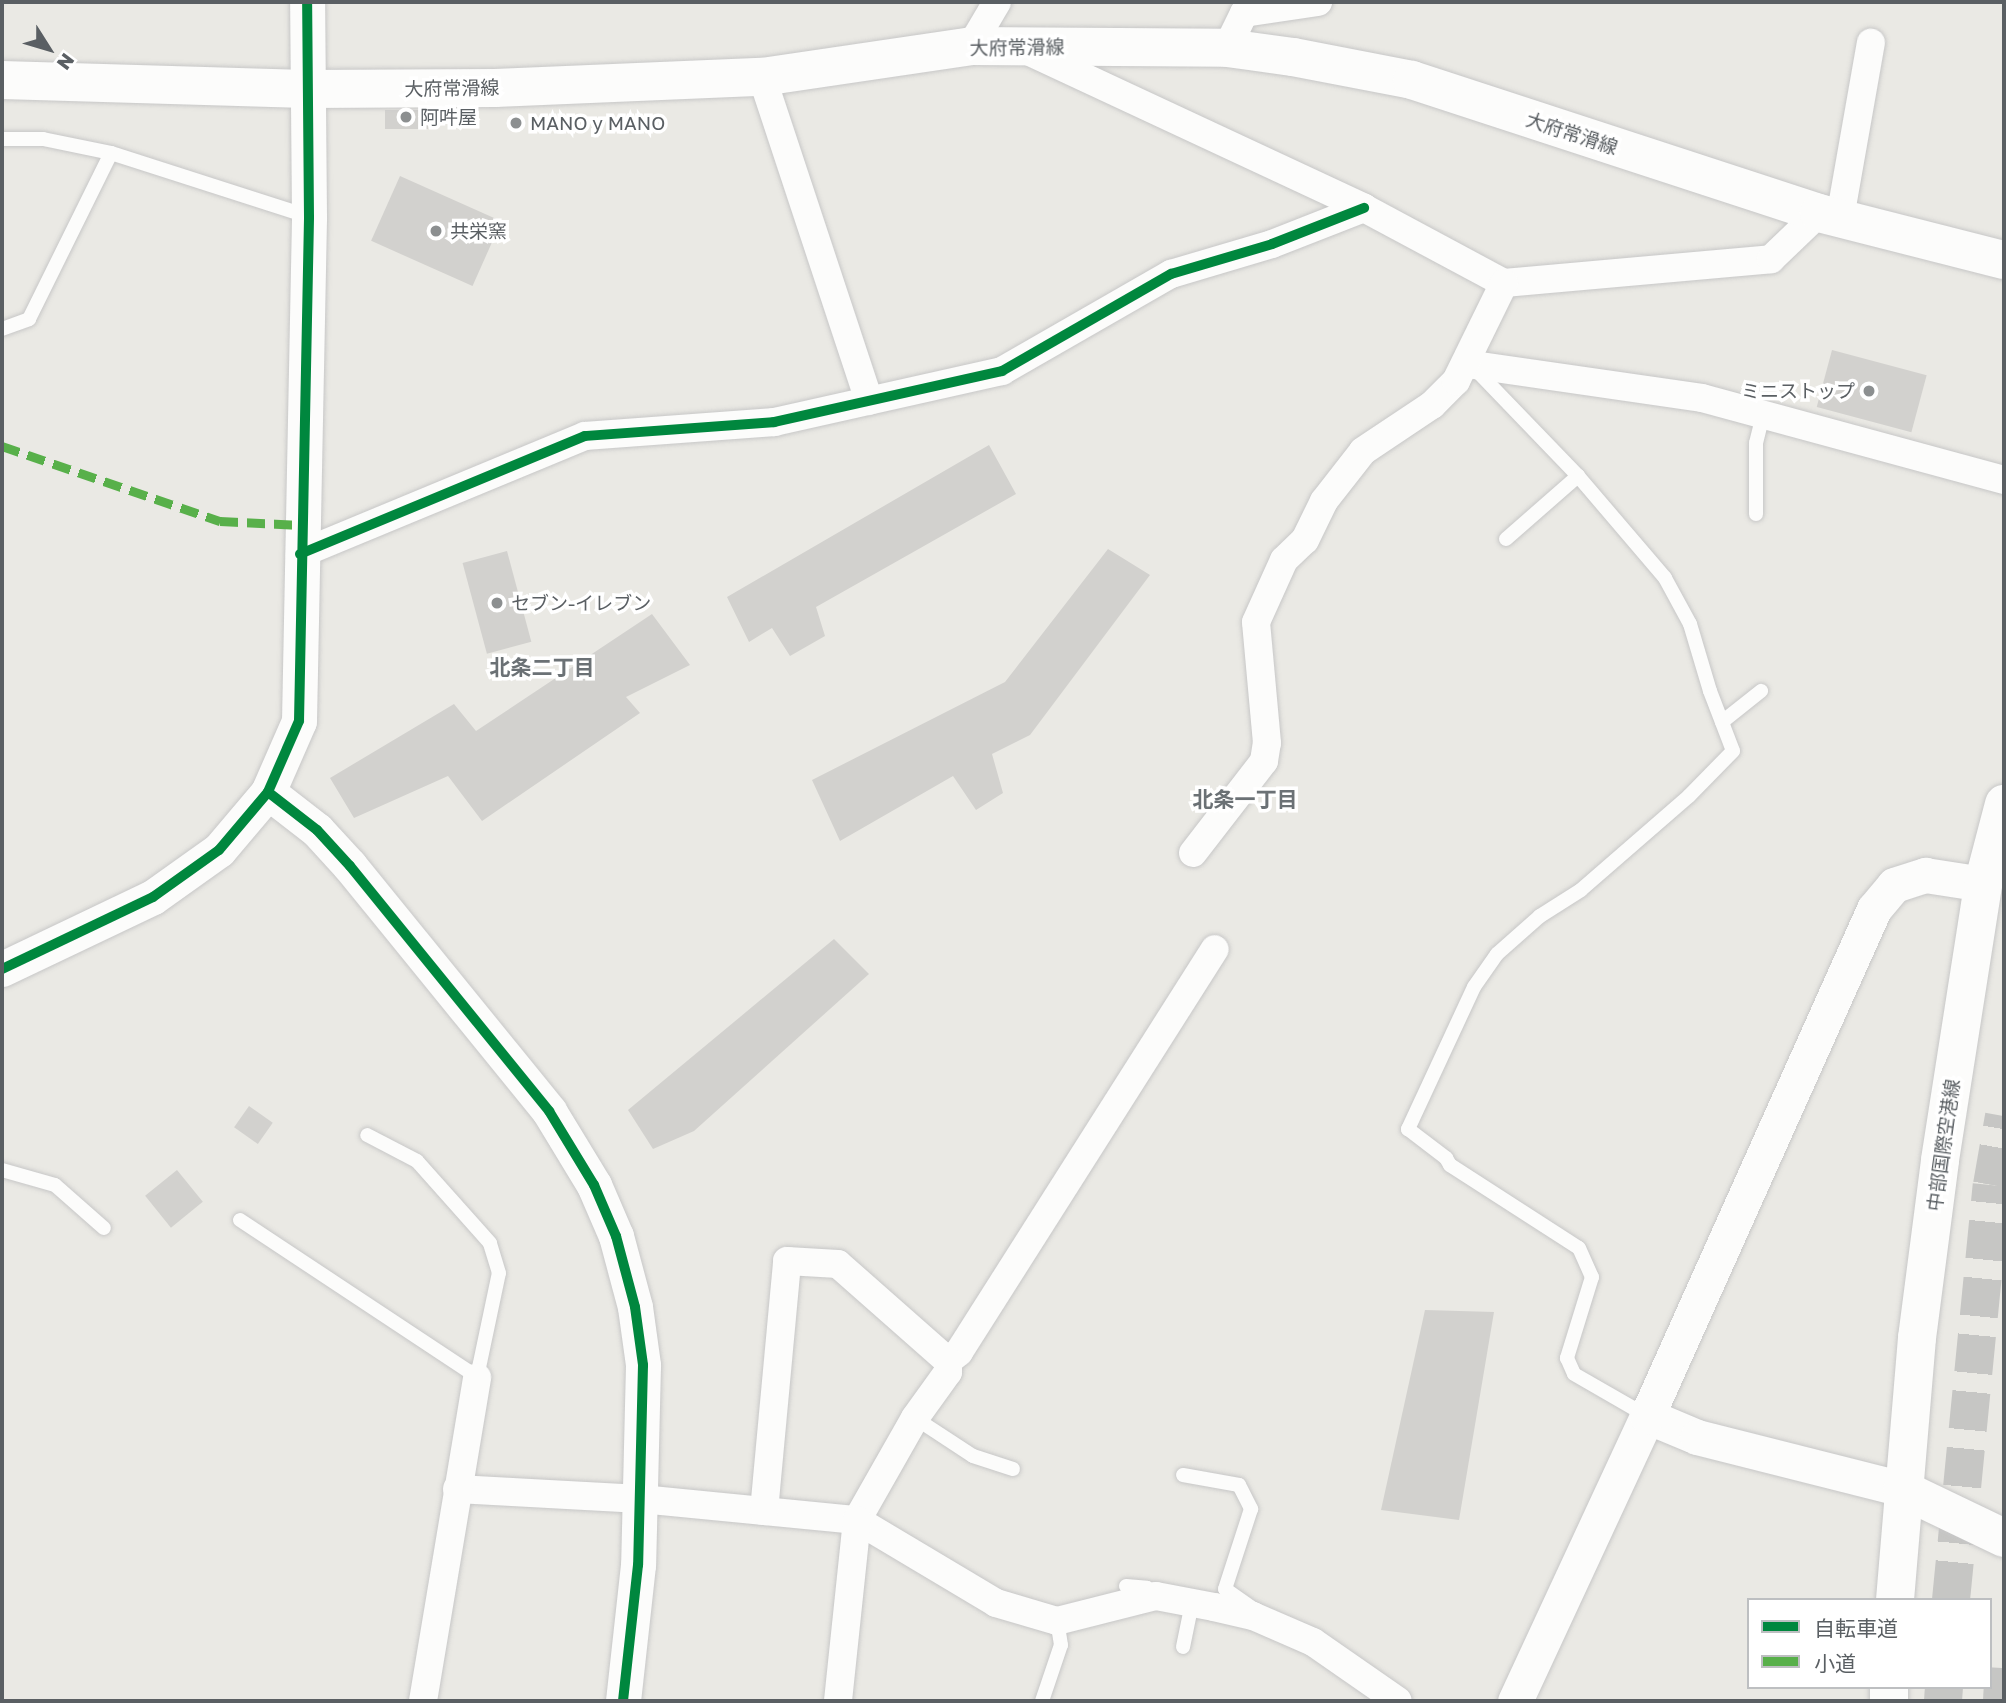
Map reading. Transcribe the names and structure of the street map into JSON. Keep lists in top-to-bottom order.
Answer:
{
  "streets": {
    "main road": ["大府常滑線", "中部国際空港線"]
  },
  "districts": ["北条二丁目", "北条一丁目"],
  "places": [
    "阿吽屋",
    "MANO y MANO",
    "共栄窯",
    "ミニストップ",
    "セブン-イレブン"
  ],
  "legend": ["自転車道", "小道"],
  "north": "bottom right"
}
